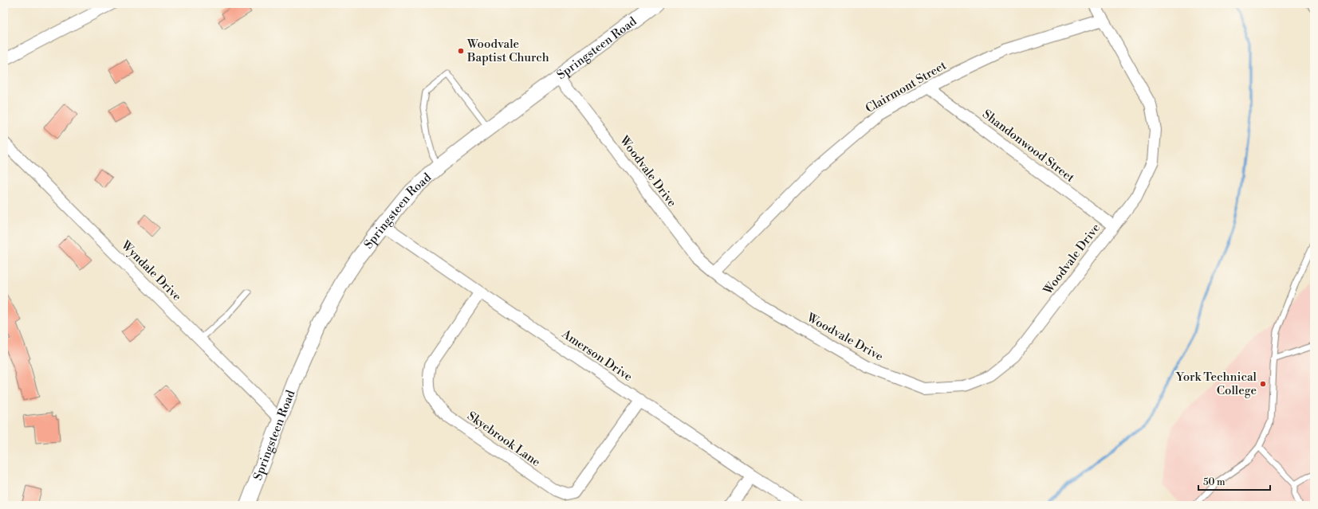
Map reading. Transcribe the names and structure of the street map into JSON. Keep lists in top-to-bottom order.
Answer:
{
  "streets": {
    "street": [
      "Springsteen Road",
      "Clairmont Street",
      "Shandonwood Street",
      "Woodvale Drive",
      "Wyndale Drive",
      "Amerson Drive",
      "Skyebrook Lane"
    ]
  },
  "crossings": [
    ["Springsteen Road", "Woodvale Drive"],
    ["Springsteen Road", "Wyndale Drive"],
    ["Springsteen Road", "Amerson Drive"],
    ["Clairmont Street", "Shandonwood Street"],
    ["Clairmont Street", "Woodvale Drive"],
    ["Shandonwood Street", "Woodvale Drive"],
    ["Amerson Drive", "Skyebrook Lane"]
  ],
  "places": ["Woodvale Baptist Church", "York Technical College"],
  "scale_bar": "50 m"
}
